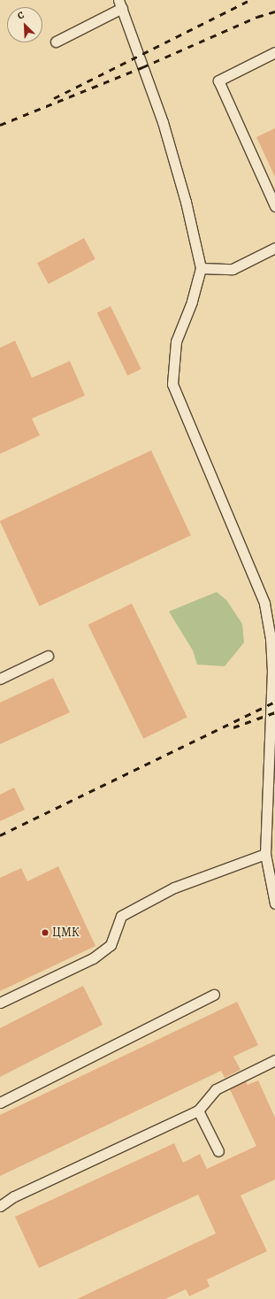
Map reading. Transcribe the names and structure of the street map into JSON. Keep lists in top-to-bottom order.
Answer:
{
  "places": ["ЦМК"],
  "north": "top left"
}
